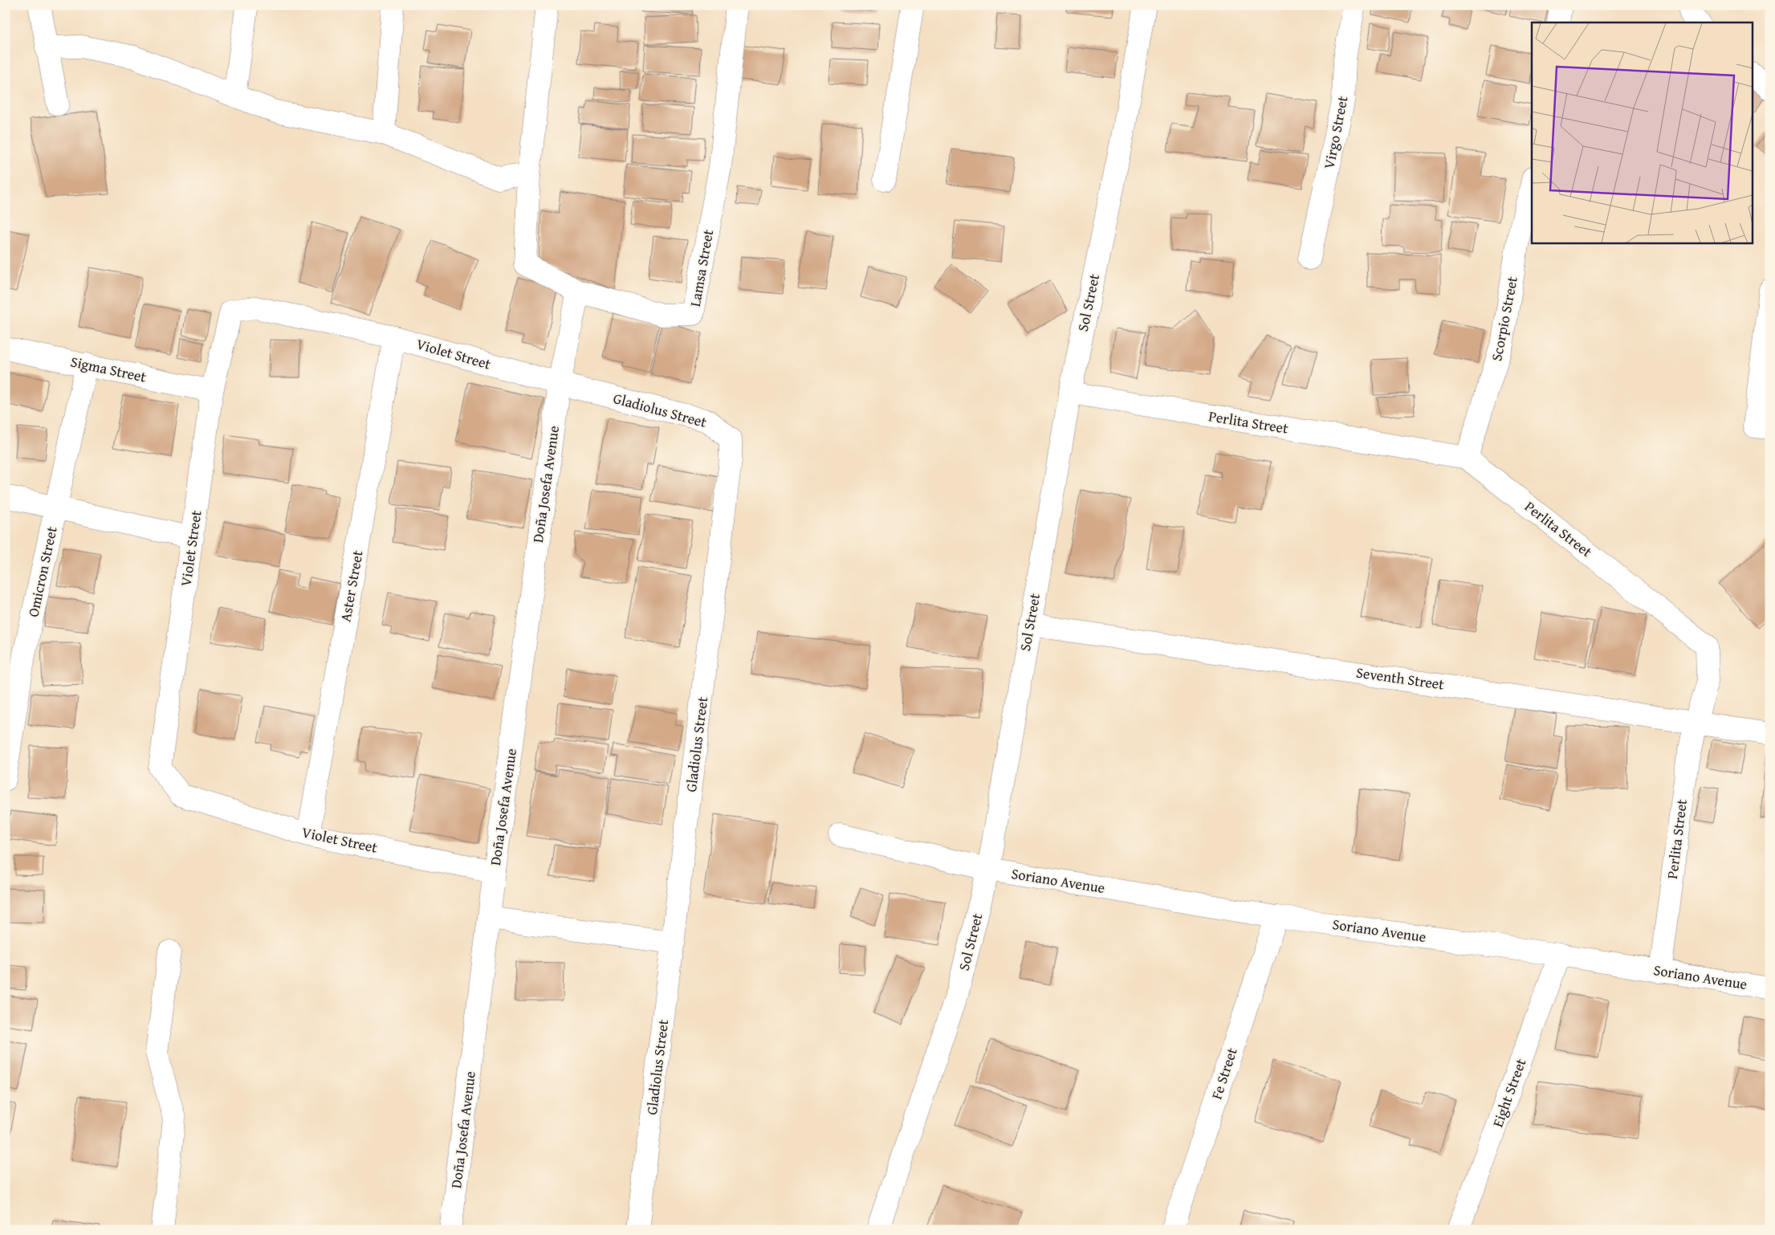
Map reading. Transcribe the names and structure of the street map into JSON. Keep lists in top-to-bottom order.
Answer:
{
  "streets": {
    "street": [
      "Virgo Street",
      "Lamsa Street",
      "Sol Street",
      "Scorpio Street",
      "Violet Street",
      "Sigma Street",
      "Gladiolus Street",
      "Perlita Street",
      "Doña Josefa Avenue",
      "Omicron Street",
      "Aster Street",
      "Seventh Street",
      "Soriano Avenue",
      "Fe Street",
      "Eight Street"
    ]
  },
  "crossings": [
    ["Lamsa Street", "Doña Josefa Avenue"],
    ["Sol Street", "Perlita Street"],
    ["Sol Street", "Seventh Street"],
    ["Sol Street", "Soriano Avenue"],
    ["Scorpio Street", "Perlita Street"],
    ["Violet Street", "Sigma Street"],
    ["Violet Street", "Gladiolus Street"],
    ["Violet Street", "Doña Josefa Avenue"],
    ["Violet Street", "Aster Street"],
    ["Sigma Street", "Omicron Street"],
    ["Gladiolus Street", "Doña Josefa Avenue"],
    ["Perlita Street", "Seventh Street"],
    ["Perlita Street", "Soriano Avenue"],
    ["Soriano Avenue", "Fe Street"],
    ["Soriano Avenue", "Eight Street"]
  ]
}
